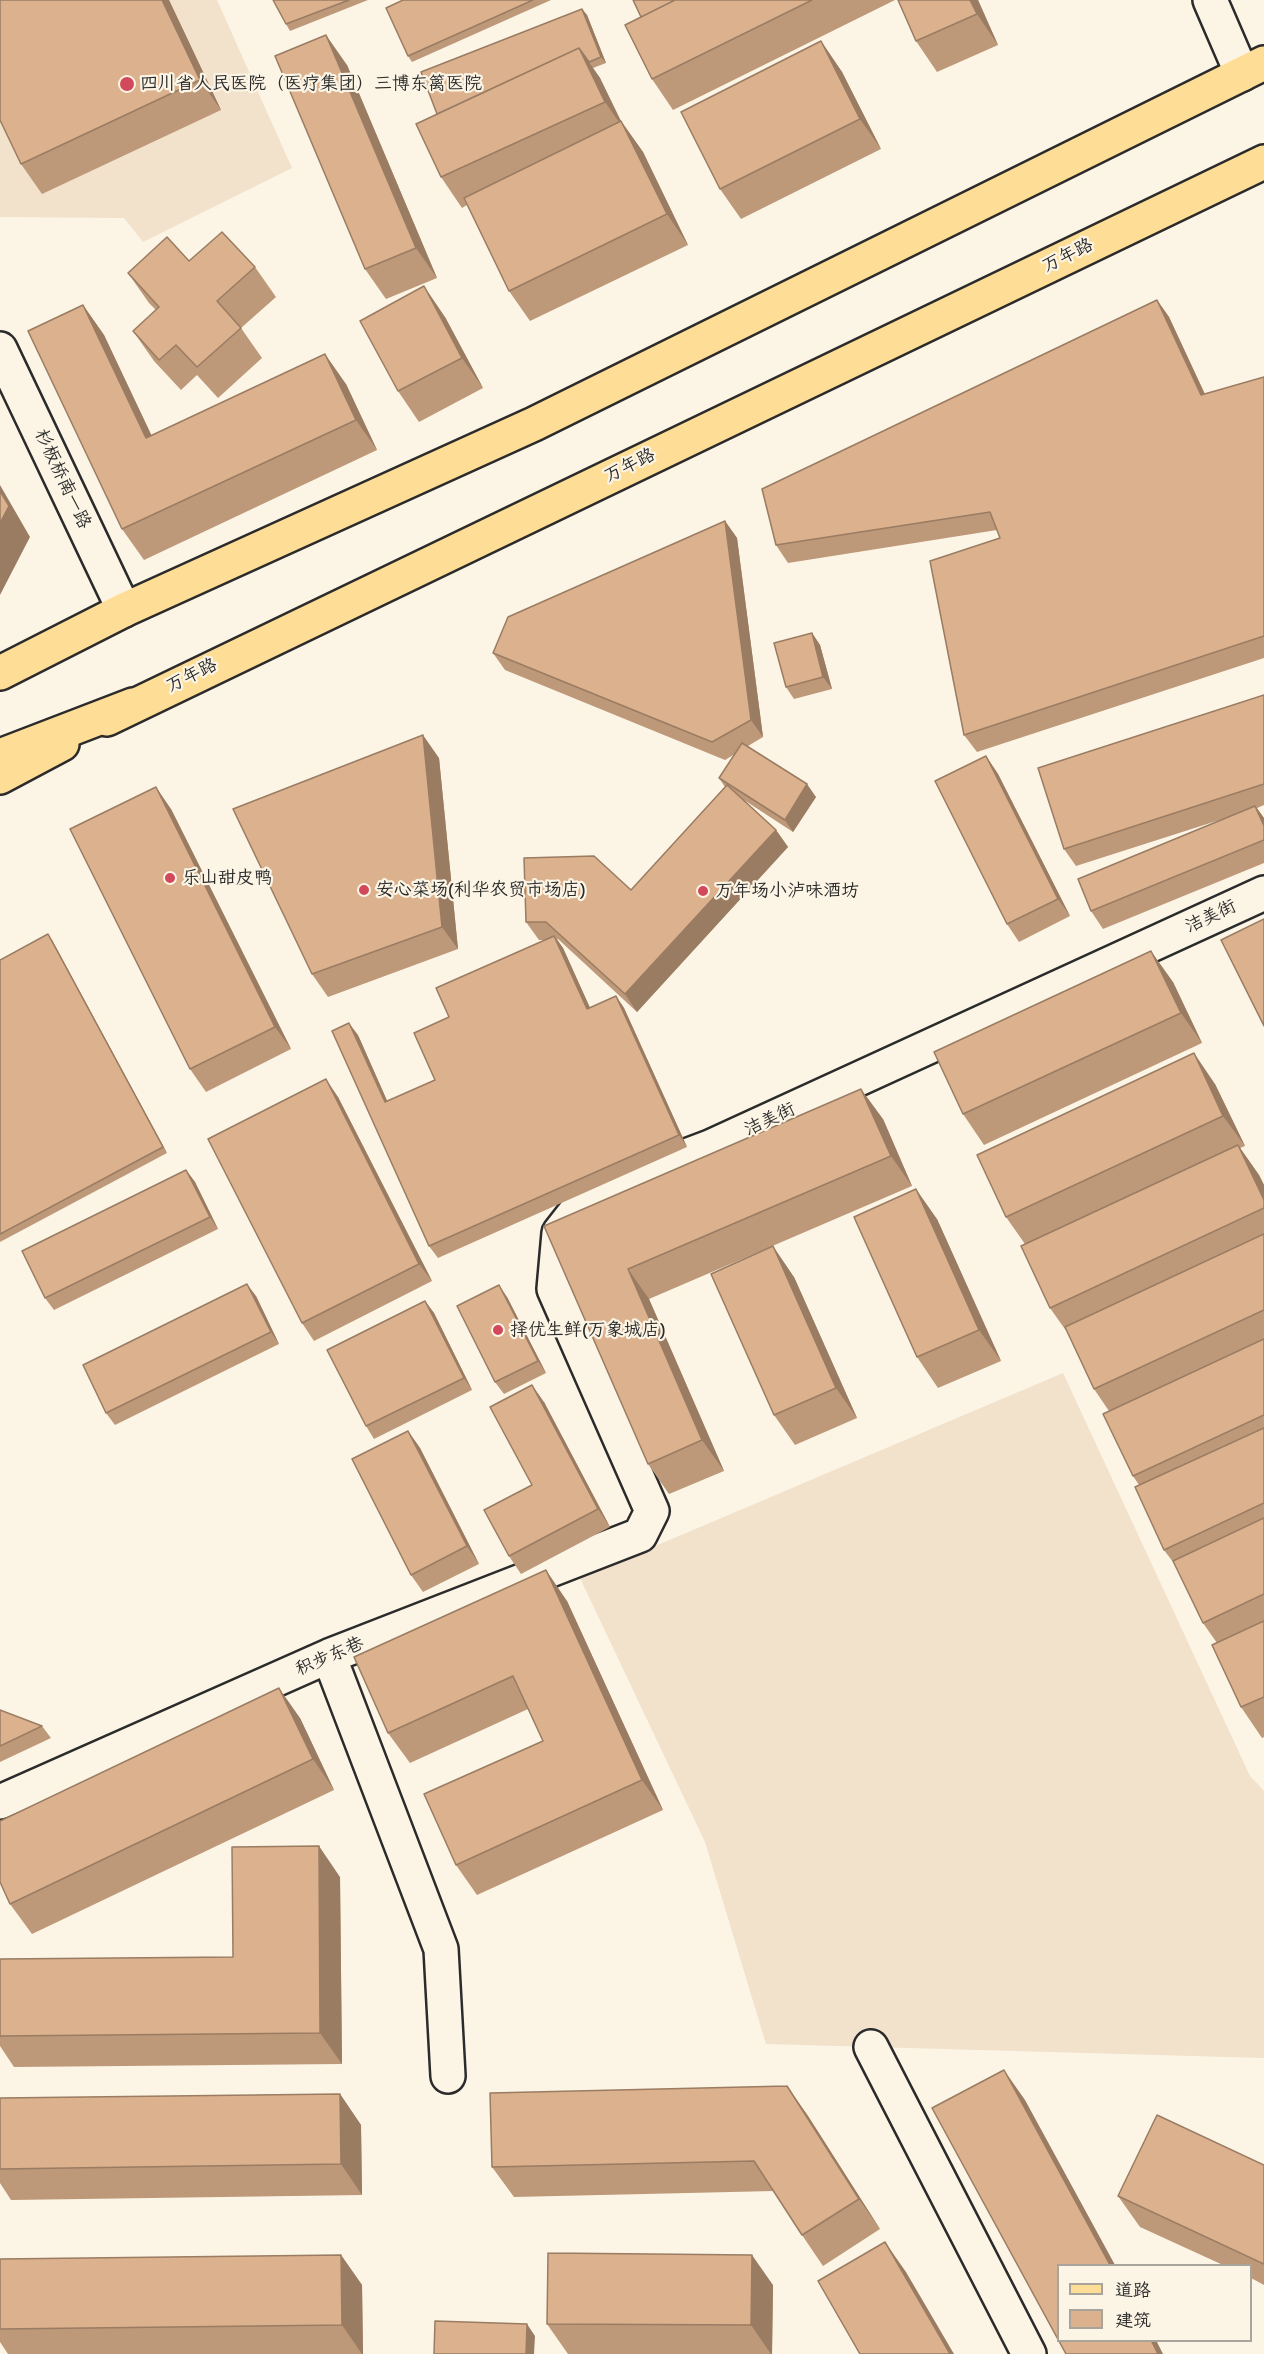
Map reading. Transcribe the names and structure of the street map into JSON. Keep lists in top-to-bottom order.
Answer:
{
  "streets": {
    "main road": ["万年路"],
    "street": ["杉板桥南一路", "洁美街", "积步东巷"]
  },
  "crossings": [
    ["洁美街", "积步东巷"]
  ],
  "places": [
    "四川省人民医院（医疗集团）三博东篱医院",
    "乐山甜皮鸭",
    "安心菜场(利华农贸市场店)",
    "万年场小泸味酒坊",
    "择优生鲜(万象城店)"
  ],
  "legend": ["道路", "建筑"]
}
